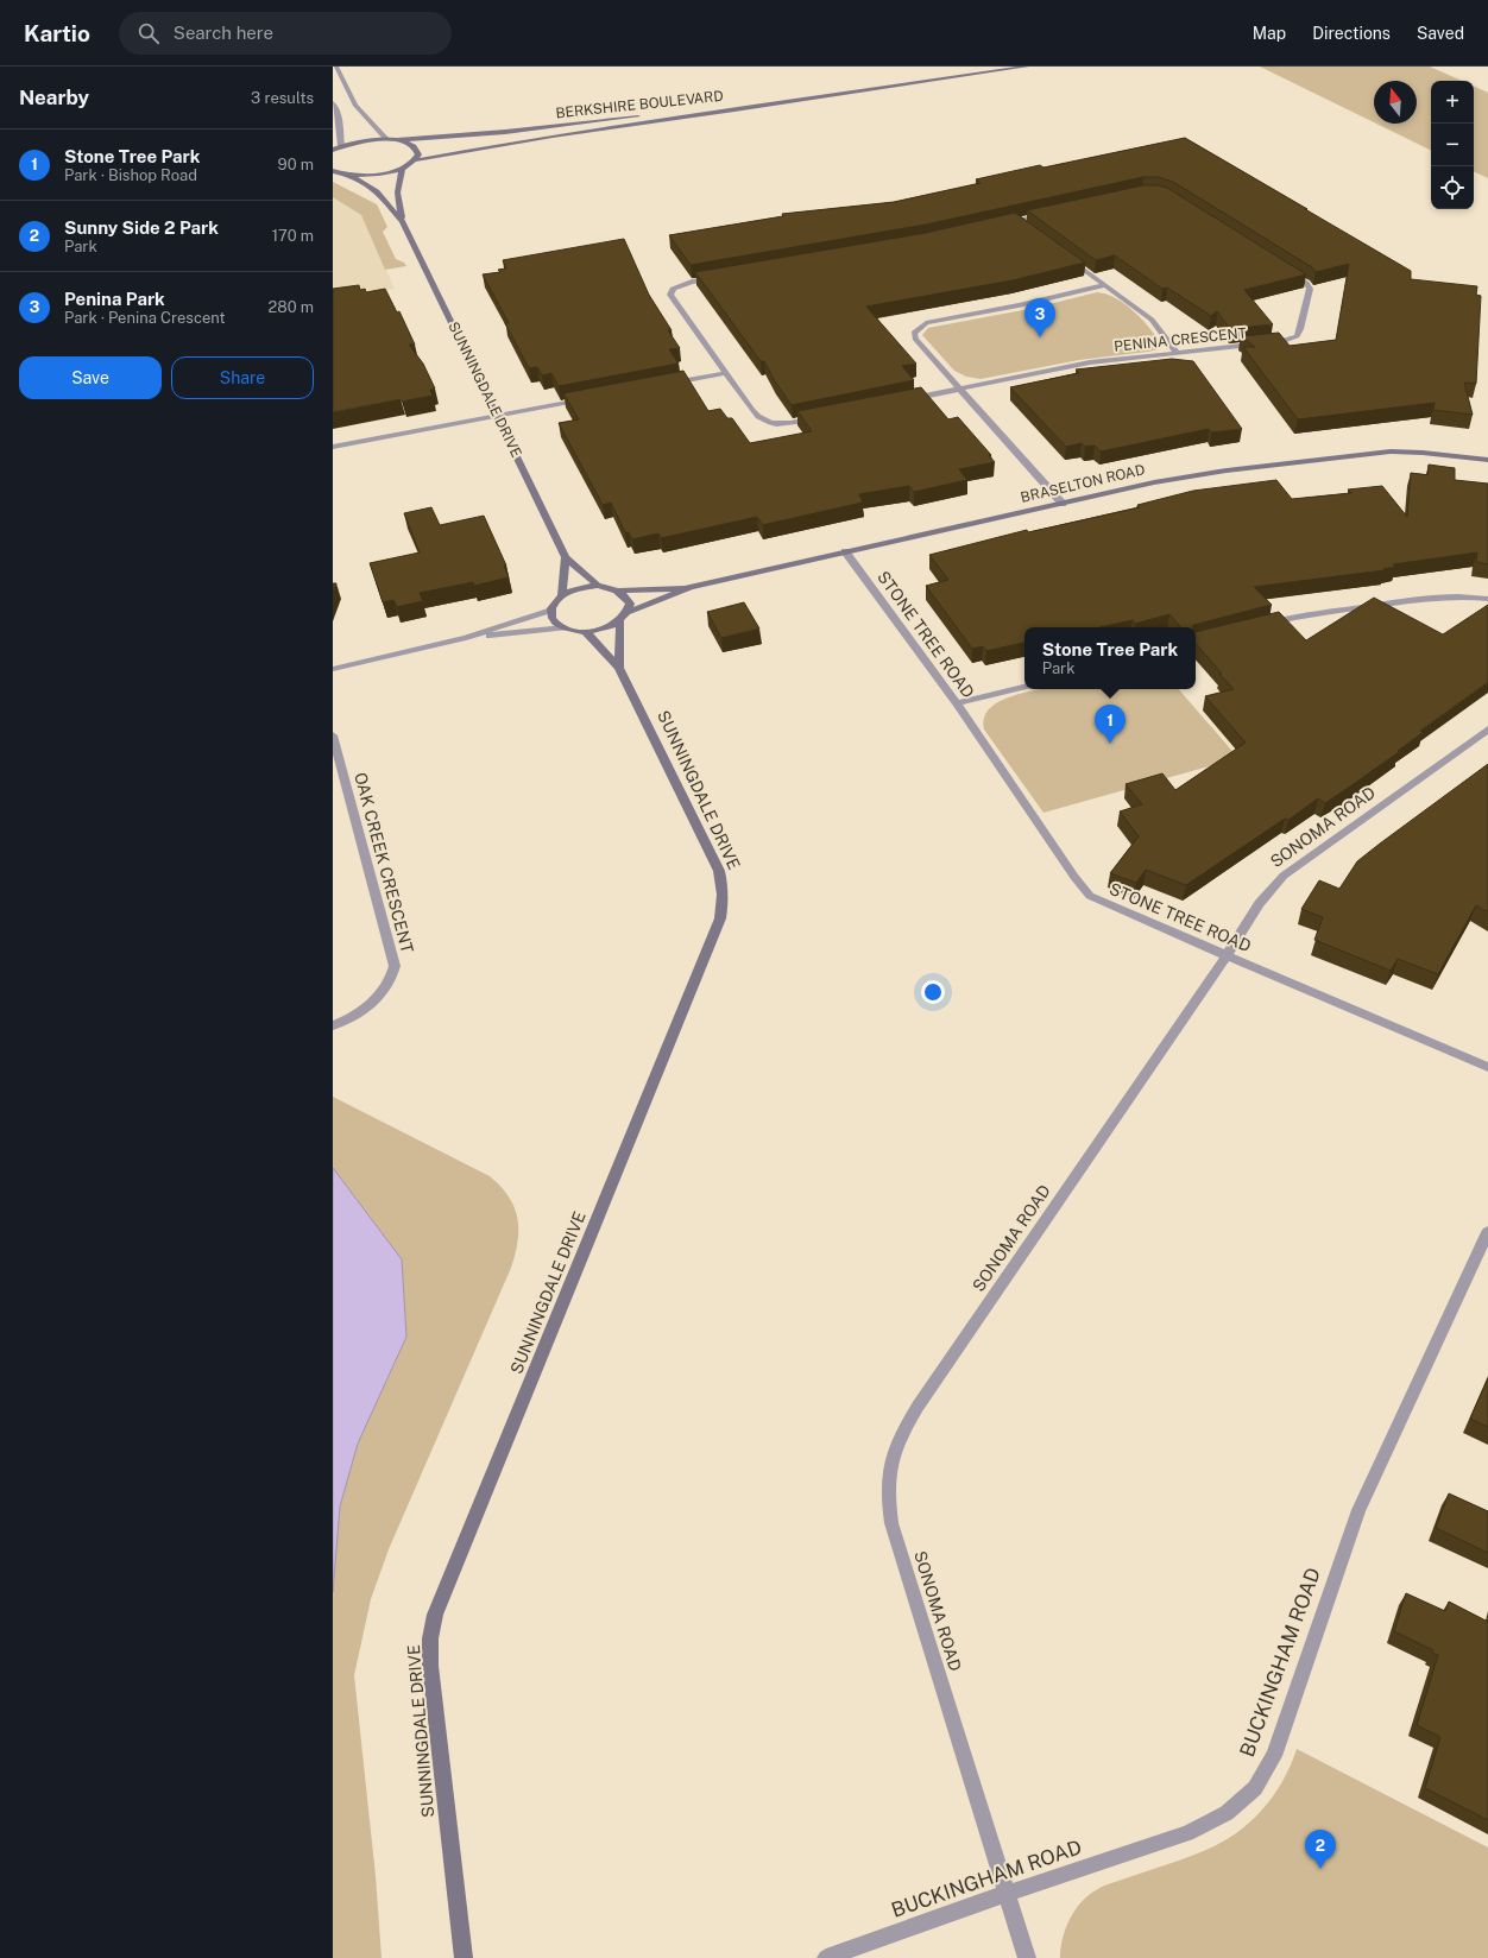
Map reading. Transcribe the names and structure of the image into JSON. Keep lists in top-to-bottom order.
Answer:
{
  "streets": {
    "street": [
      "BERKSHIRE BOULEVARD",
      "PENINA CRESCENT",
      "SUNNINGDALE DRIVE",
      "BRASELTON ROAD",
      "STONE TREE ROAD",
      "SONOMA ROAD",
      "OAK CREEK CRESCENT",
      "BUCKINGHAM ROAD"
    ]
  },
  "crossings": [
    ["BERKSHIRE BOULEVARD", "SUNNINGDALE DRIVE"],
    ["SUNNINGDALE DRIVE", "BRASELTON ROAD"],
    ["BRASELTON ROAD", "STONE TREE ROAD"],
    ["STONE TREE ROAD", "SONOMA ROAD"],
    ["SONOMA ROAD", "BUCKINGHAM ROAD"]
  ],
  "north": "top",
  "page": {
    "header": "Kartio",
    "search": "Search here",
    "nav": ["Map", "Directions", "Saved"],
    "heading": ["Nearby", "3 results"],
    "map_buttons": ["+", "−"],
    "list": [
      {
        "mark": "1",
        "name": "Stone Tree Park",
        "note": "Park · Bishop Road",
        "value": "90 m"
      },
      {
        "mark": "2",
        "name": "Sunny Side 2 Park",
        "note": "Park",
        "value": "170 m"
      },
      {
        "mark": "3",
        "name": "Penina Park",
        "note": "Park · Penina Crescent",
        "value": "280 m"
      }
    ],
    "pins": ["3", "1", "2"],
    "buttons": ["Save", "Share"],
    "popup": ["Stone Tree Park", "Park"]
  }
}
